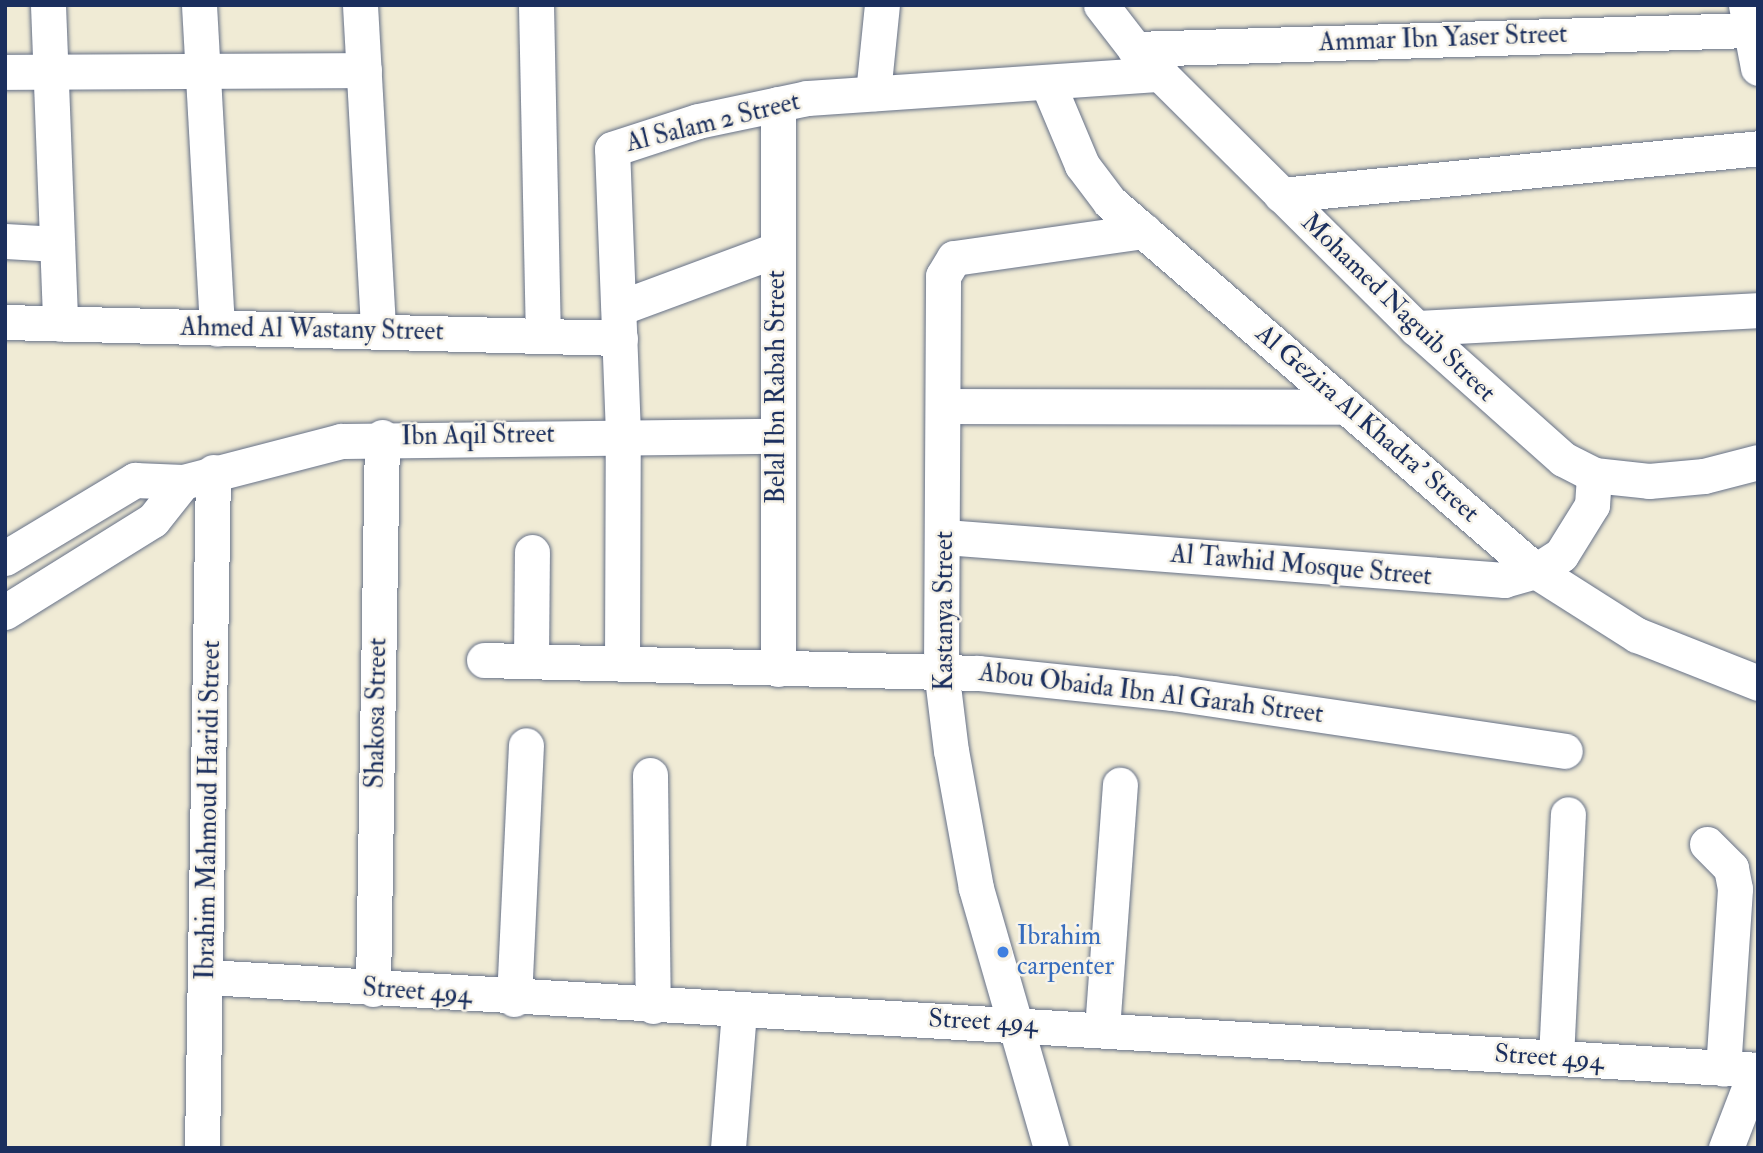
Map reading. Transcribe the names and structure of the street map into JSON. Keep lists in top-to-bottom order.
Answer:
{
  "streets": {
    "street": [
      "Ammar Ibn Yaser Street",
      "Al Salam 2 Street",
      "Mohamed Naguib Street",
      "Ahmed Al Wastany Street",
      "Belal Ibn Rabah Street",
      "Al Gezira Al Khadra' Street",
      "Ibn Aqil Street",
      "Al Tawhid Mosque Street",
      "Kastanya Street",
      "Abou Obaida Ibn Al Garah Street",
      "Shakosa Street",
      "Ibrahim Mahmoud Haridi Street",
      "Street 494"
    ]
  },
  "crossings": [
    ["Ammar Ibn Yaser Street", "Mohamed Naguib Street"],
    ["Al Salam 2 Street", "Mohamed Naguib Street"],
    ["Al Salam 2 Street", "Ahmed Al Wastany Street"],
    ["Al Salam 2 Street", "Belal Ibn Rabah Street"],
    ["Al Salam 2 Street", "Al Gezira Al Khadra' Street"],
    ["Al Salam 2 Street", "Ibn Aqil Street"],
    ["Al Salam 2 Street", "Abou Obaida Ibn Al Garah Street"],
    ["Belal Ibn Rabah Street", "Ibn Aqil Street"],
    ["Belal Ibn Rabah Street", "Abou Obaida Ibn Al Garah Street"],
    ["Al Gezira Al Khadra' Street", "Al Tawhid Mosque Street"],
    ["Al Gezira Al Khadra' Street", "Kastanya Street"],
    ["Ibn Aqil Street", "Shakosa Street"],
    ["Ibn Aqil Street", "Ibrahim Mahmoud Haridi Street"],
    ["Al Tawhid Mosque Street", "Kastanya Street"],
    ["Kastanya Street", "Abou Obaida Ibn Al Garah Street"],
    ["Kastanya Street", "Street 494"],
    ["Shakosa Street", "Street 494"],
    ["Ibrahim Mahmoud Haridi Street", "Street 494"]
  ],
  "places": ["Ibrahim carpenter"]
}
